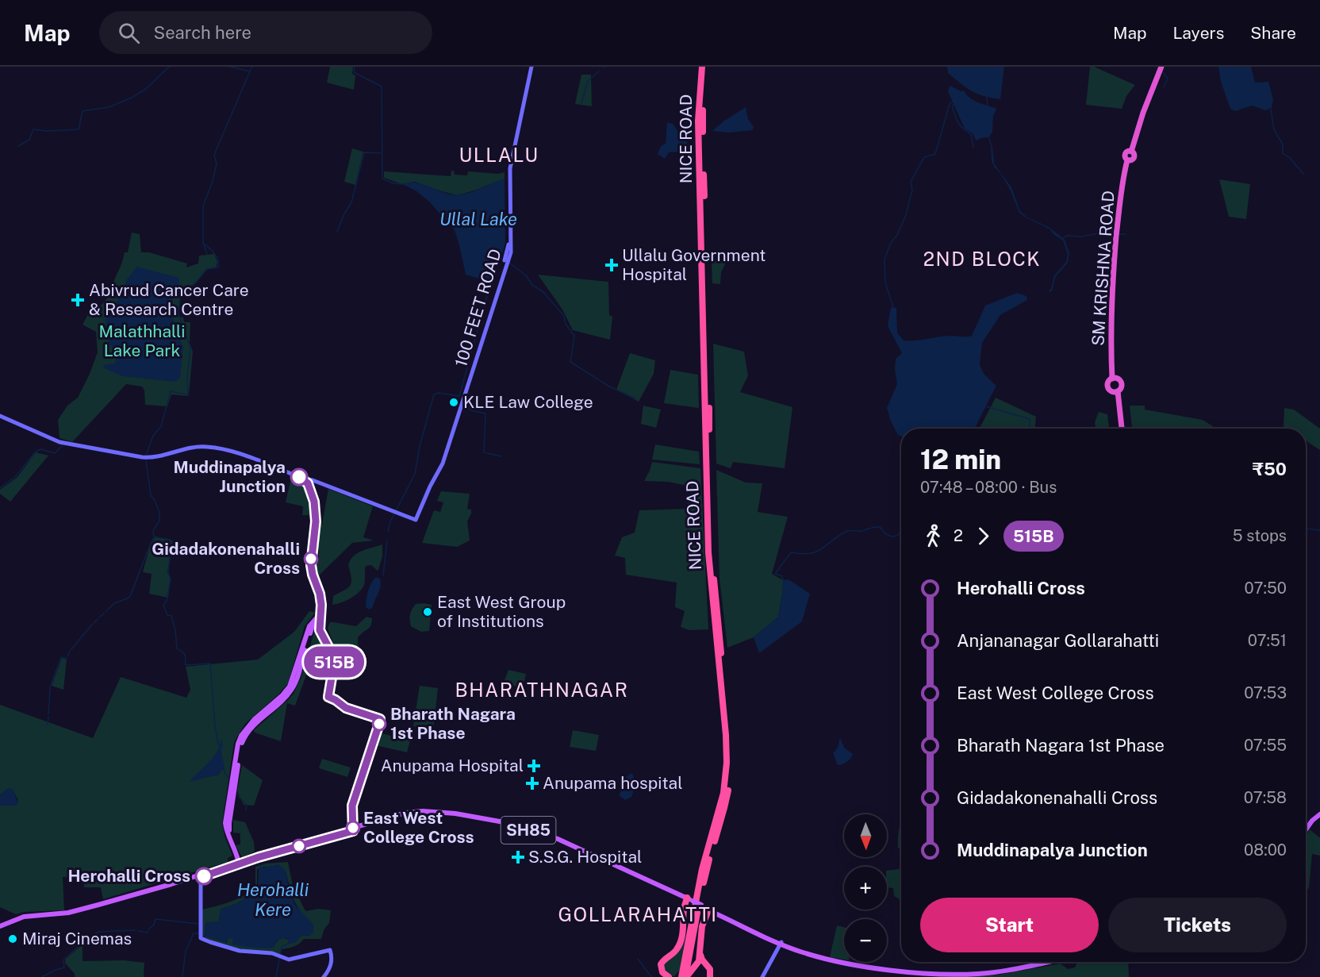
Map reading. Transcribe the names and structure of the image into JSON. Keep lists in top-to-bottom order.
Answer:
{
  "streets": {
    "highway": ["NICE ROAD", "SM KRISHNA ROAD"],
    "main road": ["100 FEET ROAD", "SH85"]
  },
  "districts": [
    "ULLALU",
    "2ND BLOCK",
    "BHARATHNAGAR",
    "GOLLARAHATTI"
  ],
  "water": ["Ullal Lake", "Herohalli Kere"],
  "parks": ["Malathhalli Lake Park"],
  "places": {
    "health": [
      "Ullalu Government Hospital",
      "Abivrud Cancer Care & Research Centre",
      "Anupama Hospital",
      "Anupama hospital",
      "S.S.G. Hospital"
    ],
    "other": [
      "KLE Law College",
      "Muddinapalya Junction",
      "Gidadakonenahalli Cross",
      "East West Group of Institutions",
      "Bharath Nagara 1st Phase",
      "East West College Cross",
      "Herohalli Cross",
      "Miraj Cinemas"
    ]
  },
  "lines": ["bus line 515B"],
  "north": "bottom",
  "page": {
    "header": "Map",
    "search": "Search here",
    "nav": ["Map", "Layers", "Share"],
    "on_map": "515B",
    "heading": ["12 min", "07:48 – 08:00 · Bus", "₹50"],
    "legs": ["2", "515B", "5 stops"],
    "list": [
      {
        "name": "Herohalli Cross",
        "value": "07:50"
      },
      {
        "name": "Anjananagar Gollarahatti",
        "value": "07:51"
      },
      {
        "name": "East West College Cross",
        "value": "07:53"
      },
      {
        "name": "Bharath Nagara 1st Phase",
        "value": "07:55"
      },
      {
        "name": "Gidadakonenahalli Cross",
        "value": "07:58"
      },
      {
        "name": "Muddinapalya Junction",
        "value": "08:00"
      }
    ],
    "map_buttons": ["+", "−"],
    "buttons": ["Start", "Tickets"]
  }
}
